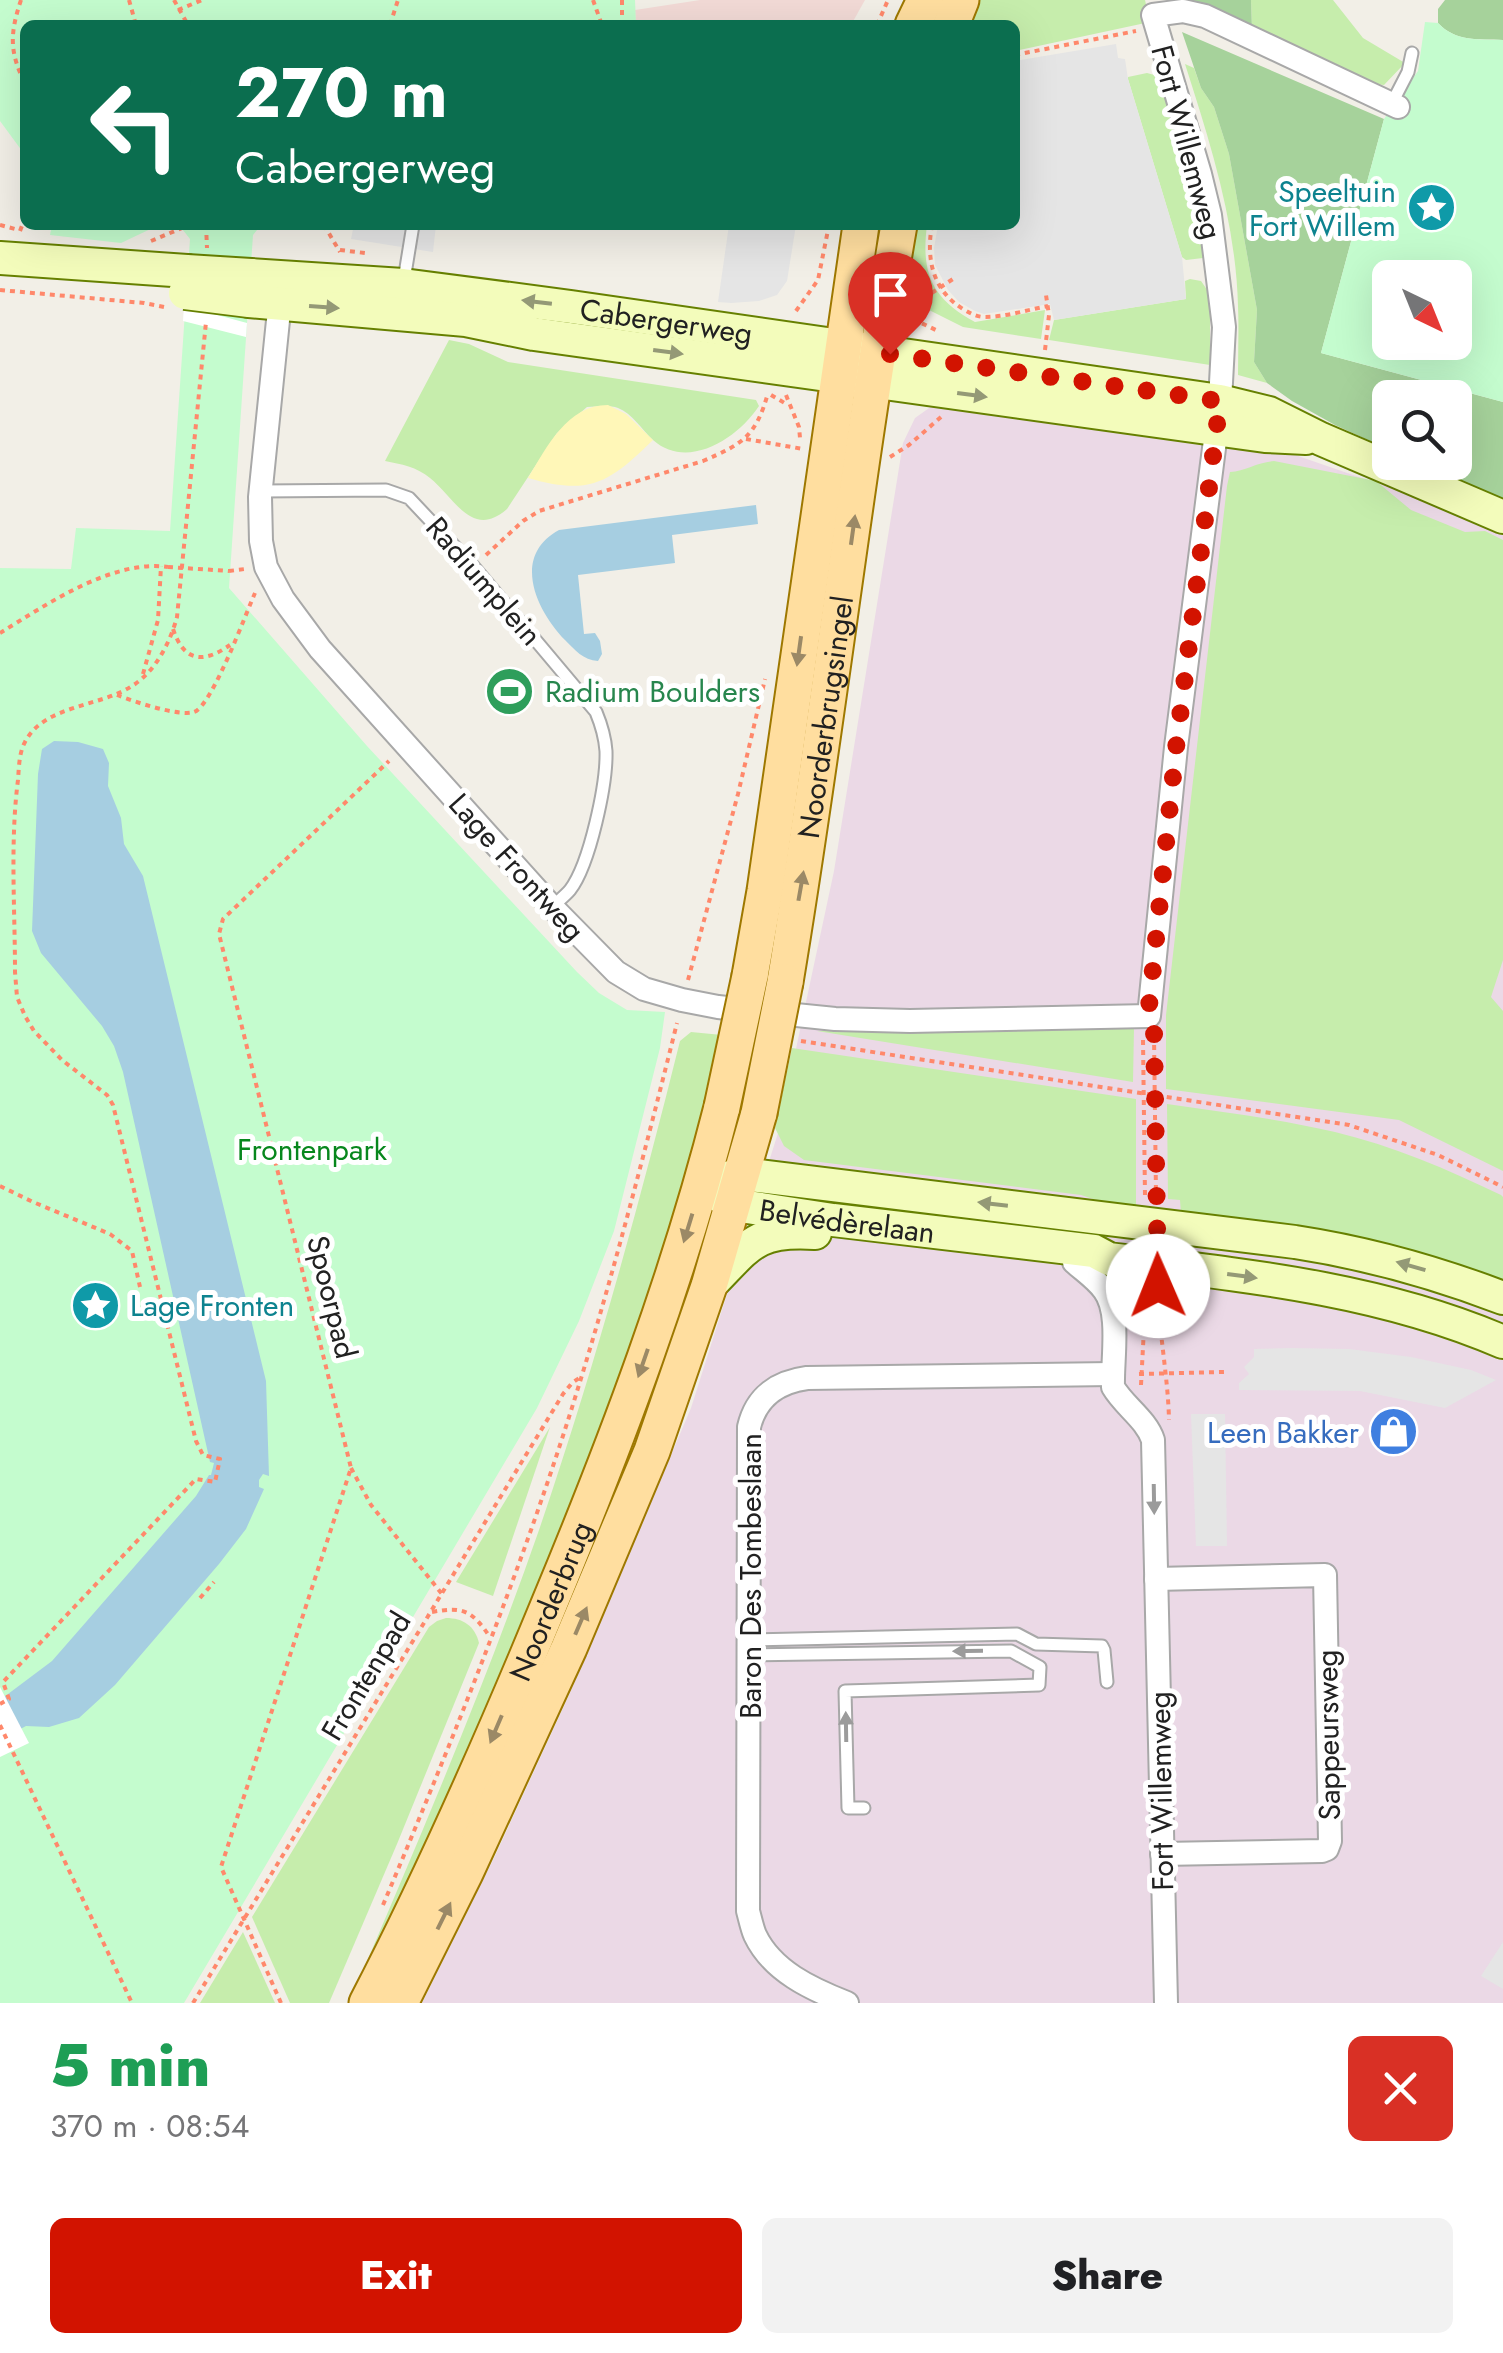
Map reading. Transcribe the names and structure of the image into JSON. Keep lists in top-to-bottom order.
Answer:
{
  "streets": {
    "main road": [
      "Cabergerweg",
      "Noorderbrugsingel",
      "Belvédèrelaan",
      "Noorderbrug"
    ],
    "street": [
      "Fort Willemweg",
      "Lage Frontweg",
      "Baron Des Tombeslaan",
      "Sappeursweg"
    ],
    "lane": ["Radiumplein"],
    "path": ["Spoorpad", "Frontenpad"]
  },
  "crossings": [
    ["Fort Willemweg", "Cabergerweg"],
    ["Fort Willemweg", "Lage Frontweg"],
    ["Fort Willemweg", "Baron Des Tombeslaan"],
    ["Fort Willemweg", "Sappeursweg"],
    ["Cabergerweg", "Noorderbrugsingel"],
    ["Cabergerweg", "Lage Frontweg"],
    ["Radiumplein", "Lage Frontweg"],
    ["Noorderbrugsingel", "Belvédèrelaan"],
    ["Noorderbrugsingel", "Noorderbrug"],
    ["Lage Frontweg", "Spoorpad"],
    ["Belvédèrelaan", "Noorderbrug"],
    ["Spoorpad", "Frontenpad"]
  ],
  "parks": ["Frontenpark"],
  "places": {
    "place": ["Speeltuin Fort Willem", "Lage Fronten"],
    "sports": ["Radium Boulders"],
    "shop": ["Leen Bakker"]
  },
  "north": "bottom right",
  "page": {
    "turn": ["270 m", "Cabergerweg"],
    "heading": ["5 min", "370 m · 08:54"],
    "buttons": ["Exit", "Share"]
  }
}
